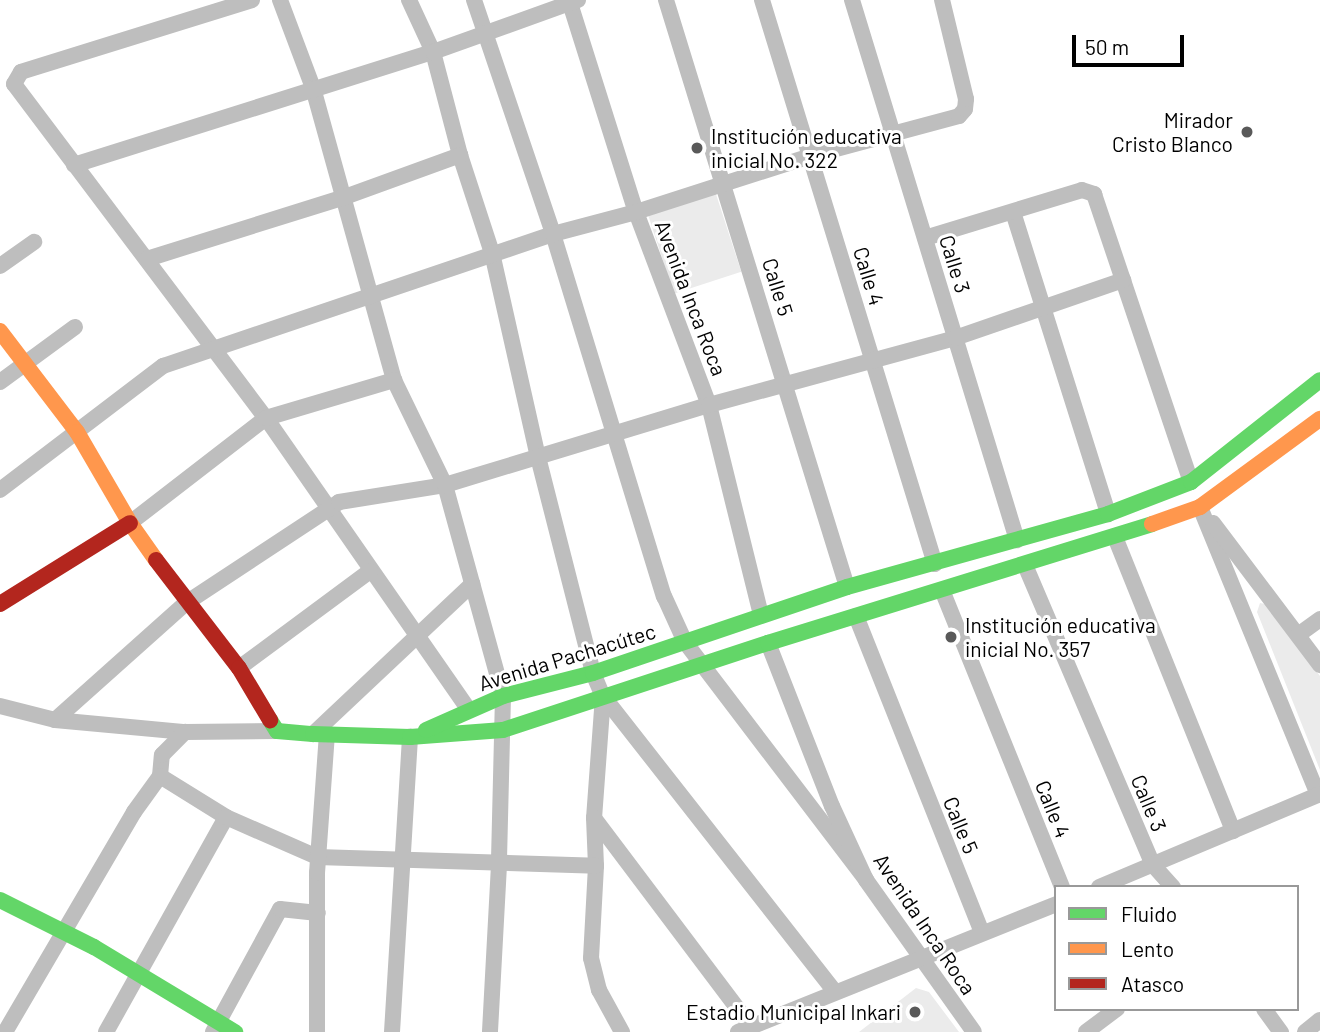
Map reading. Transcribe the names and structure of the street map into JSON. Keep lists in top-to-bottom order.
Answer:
{
  "streets": {
    "street": [
      "Calle 3",
      "Calle 4",
      "Calle 5",
      "Avenida Inca Roca",
      "Avenida Pachacútec"
    ]
  },
  "crossings": [
    ["Calle 3", "Avenida Pachacútec"],
    ["Calle 4", "Avenida Pachacútec"],
    ["Calle 5", "Avenida Pachacútec"],
    ["Avenida Inca Roca", "Avenida Pachacútec"]
  ],
  "places": [
    "Mirador Cristo Blanco",
    "Institución educativa inicial No. 322",
    "Institución educativa inicial No. 357",
    "Estadio Municipal Inkari"
  ],
  "legend": ["Fluido", "Lento", "Atasco"],
  "scale_bar": "50 m"
}
